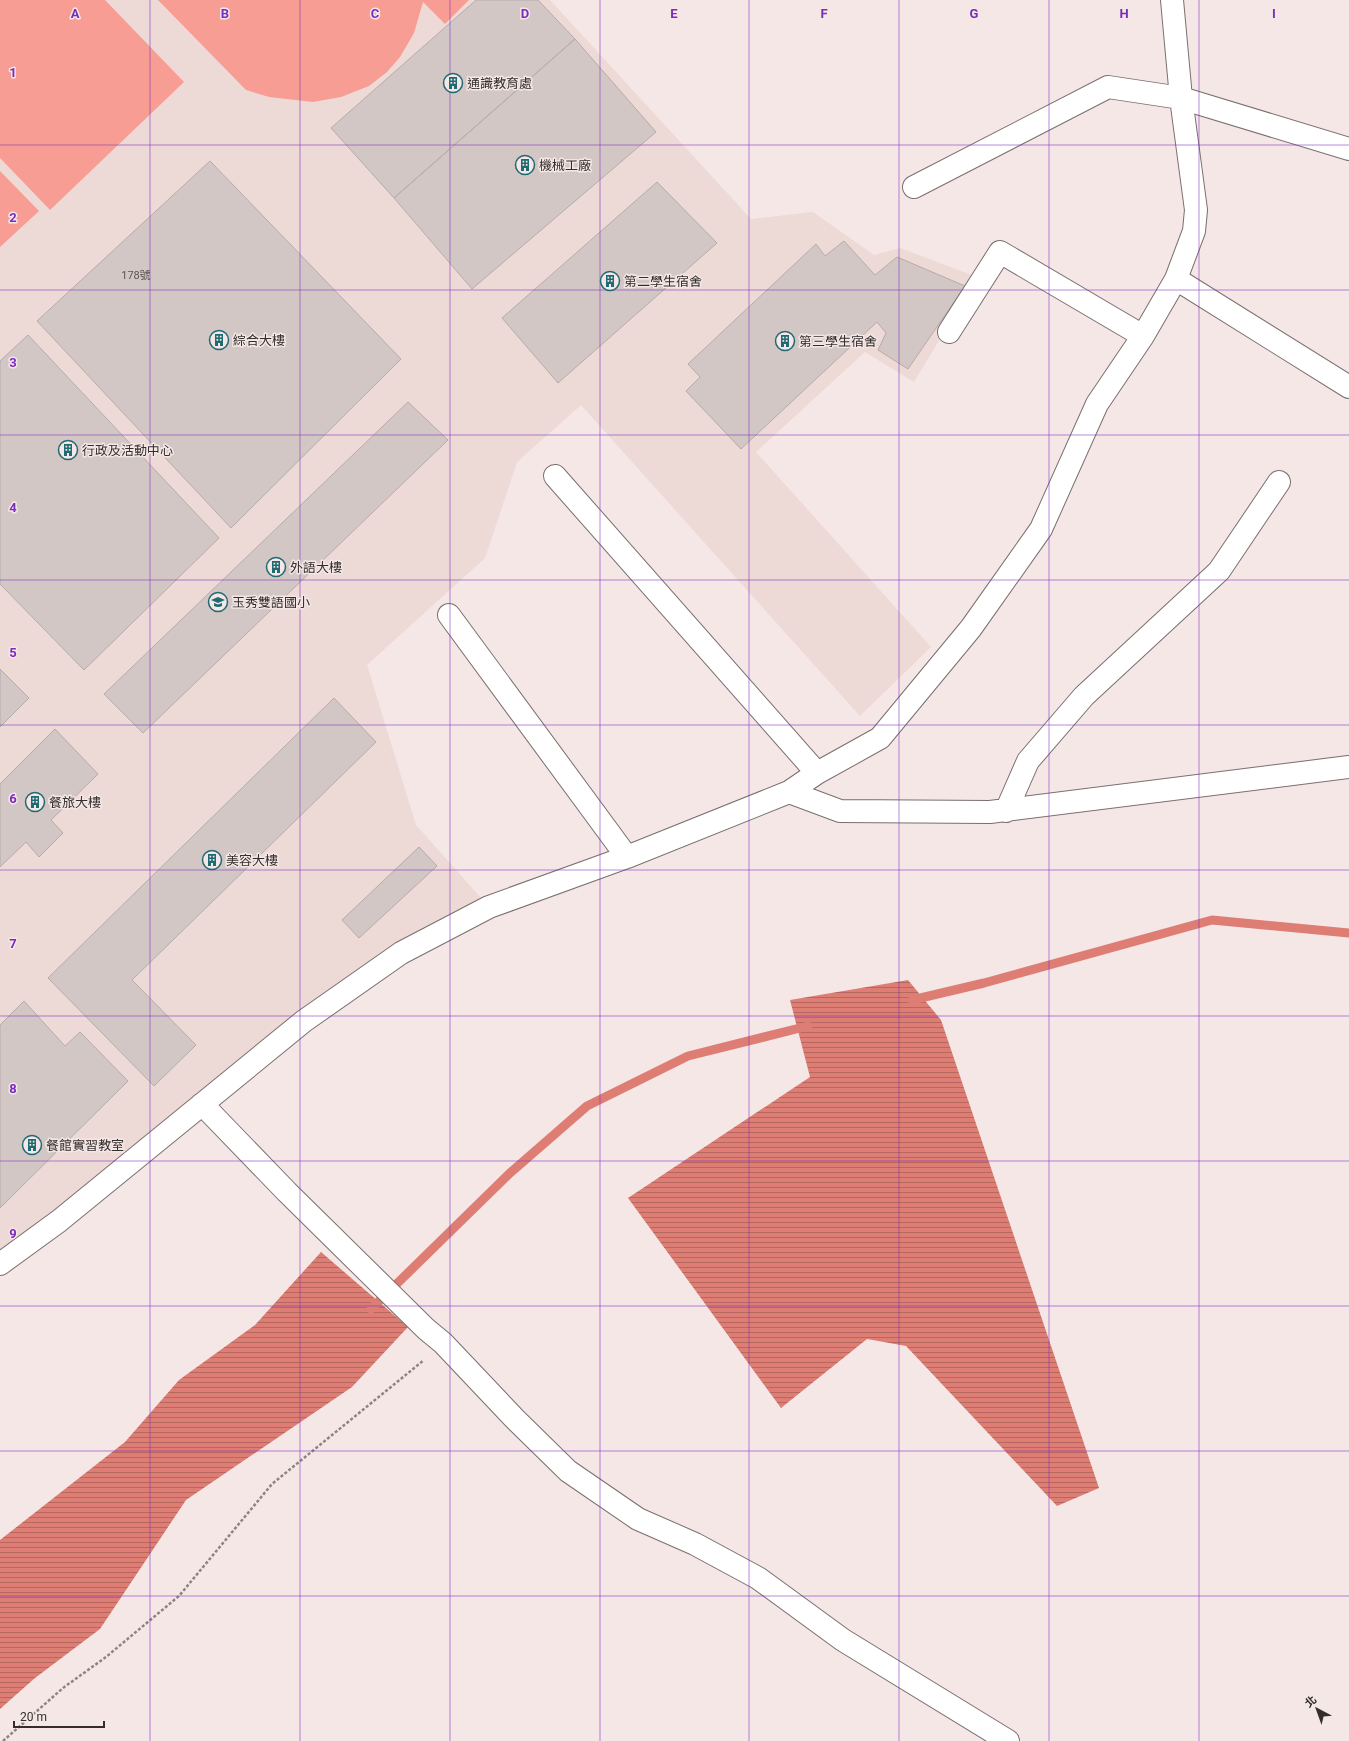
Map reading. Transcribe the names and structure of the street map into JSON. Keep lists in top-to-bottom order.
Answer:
{
  "places": {
    "building": [
      "通識教育處",
      "機械工廠",
      "第二學生宿舍",
      "綜合大樓",
      "第三學生宿舍",
      "行政及活動中心",
      "外語大樓",
      "餐旅大樓",
      "美容大樓",
      "餐館實習教室"
    ],
    "school or university": ["玉秀雙語國小"]
  },
  "house_numbers": ["178號"],
  "scale_bar": "20 m",
  "north": "top left",
  "grid": {
    "columns": [
      "A",
      "B",
      "C",
      "D",
      "E",
      "F",
      "G",
      "H",
      "I"
    ],
    "rows": [
      "1",
      "2",
      "3",
      "4",
      "5",
      "6",
      "7",
      "8",
      "9"
    ]
  }
}
